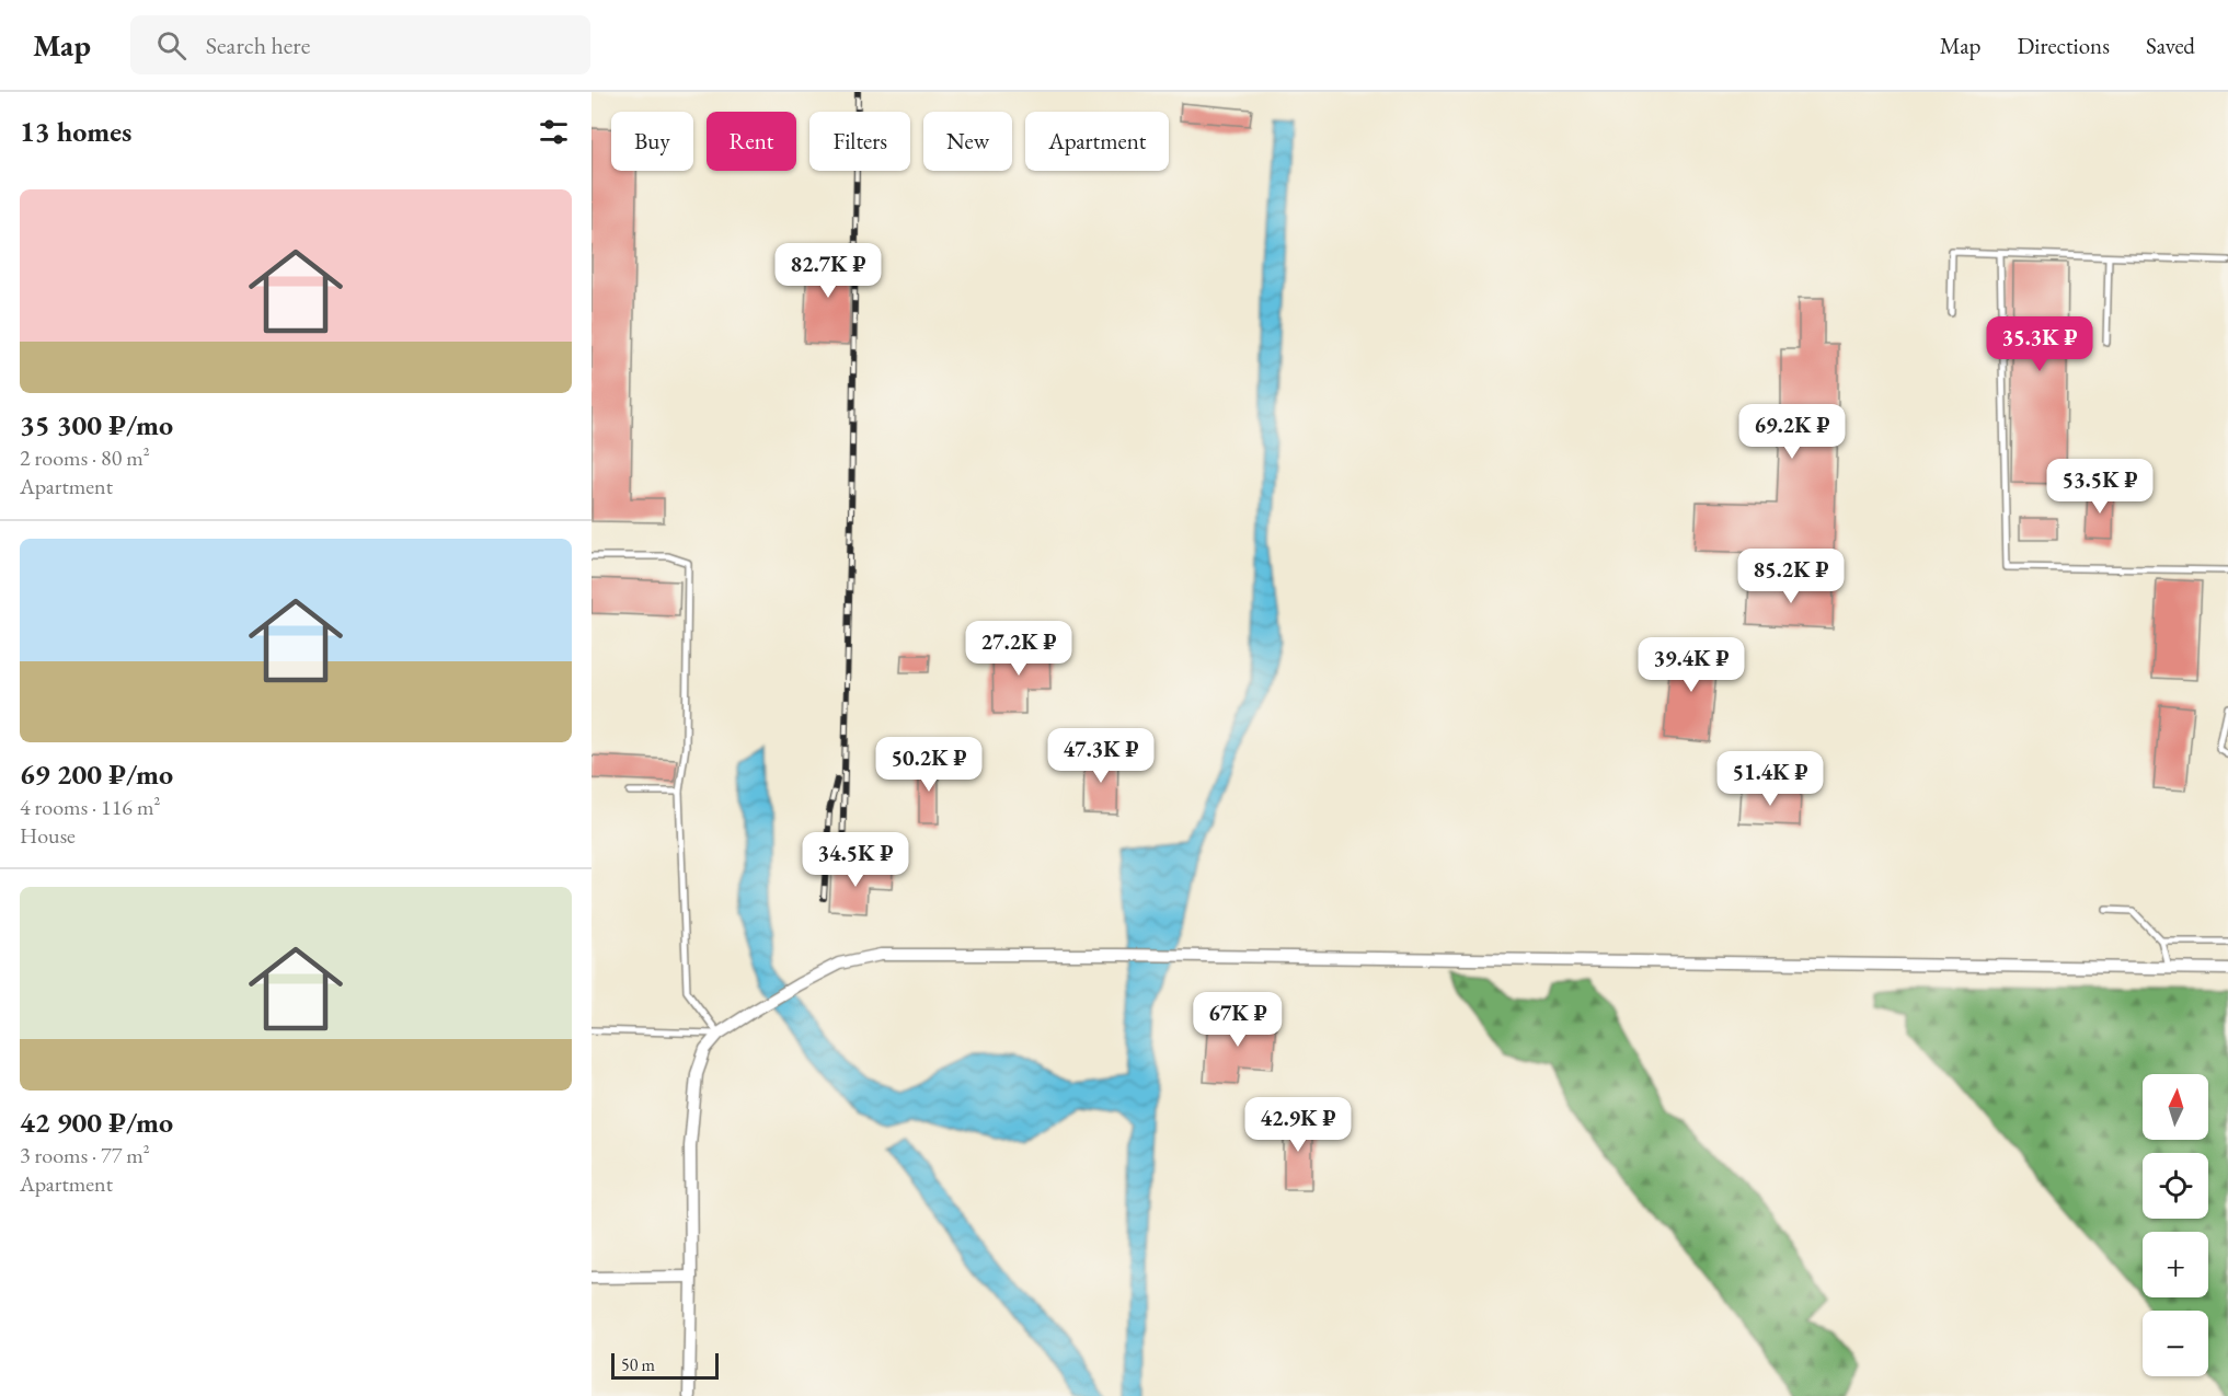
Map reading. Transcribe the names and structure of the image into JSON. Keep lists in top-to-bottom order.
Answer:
{
  "scale_bar": "50 m",
  "north": "top",
  "page": {
    "header": "Map",
    "search": "Search here",
    "nav": ["Map", "Directions", "Saved"],
    "heading": "13 homes",
    "chip": [
      "Buy",
      "Rent",
      "Filters",
      "New",
      "Apartment"
    ],
    "list": [
      {
        "name": "35 300 ₽/mo",
        "note": "2 rooms · 80 m² · Apartment"
      },
      {
        "name": "69 200 ₽/mo",
        "note": "4 rooms · 116 m² · House"
      },
      {
        "name": "42 900 ₽/mo",
        "note": "3 rooms · 77 m² · Apartment"
      }
    ],
    "price": [
      "82.7K ₽",
      "35.3K ₽",
      "69.2K ₽",
      "53.5K ₽",
      "85.2K ₽",
      "27.2K ₽",
      "39.4K ₽",
      "47.3K ₽",
      "50.2K ₽",
      "51.4K ₽",
      "34.5K ₽",
      "67K ₽",
      "42.9K ₽"
    ],
    "map_buttons": ["+", "−"],
    "scale": "50 m"
  }
}
